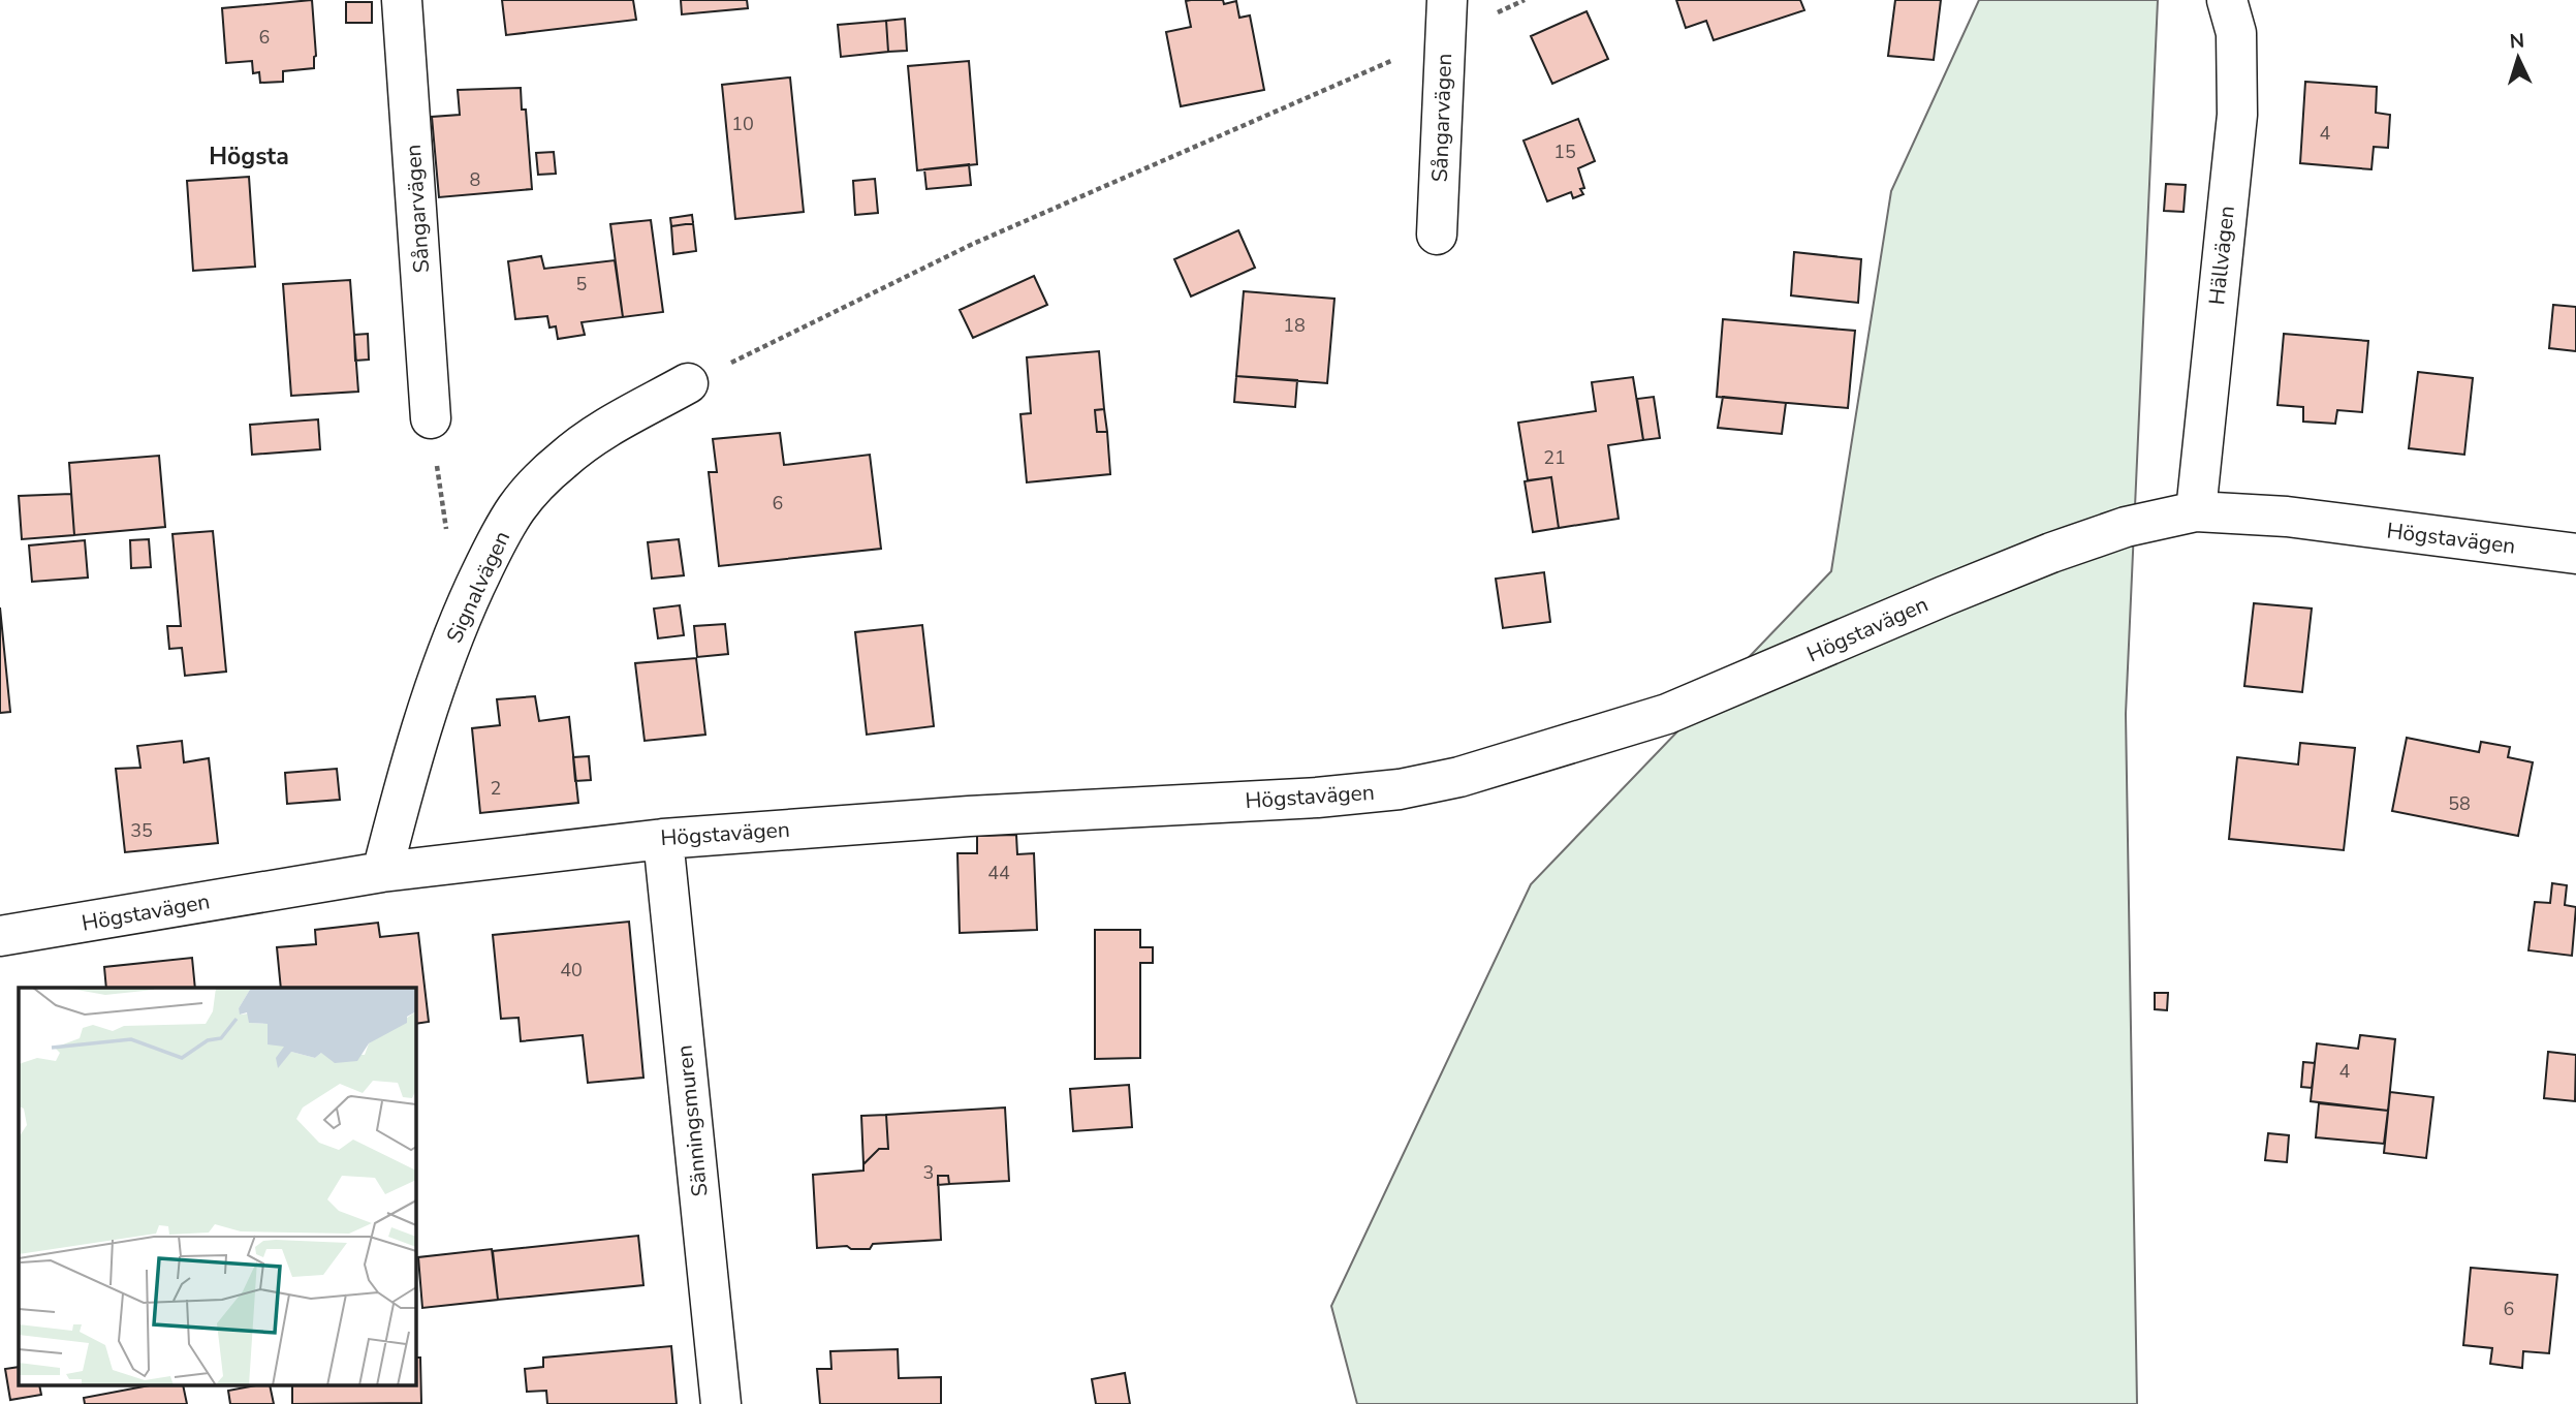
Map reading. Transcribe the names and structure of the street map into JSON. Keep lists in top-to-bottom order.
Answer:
{
  "streets": {
    "street": [
      "Sångarvägen",
      "Hällvägen",
      "Högstavägen",
      "Signalvägen",
      "Sänningsmuren"
    ]
  },
  "crossings": [
    ["Hällvägen", "Högstavägen"],
    ["Högstavägen", "Signalvägen"],
    ["Högstavägen", "Sänningsmuren"]
  ],
  "districts": ["Högsta"],
  "house_numbers": [
    "6",
    "10",
    "4",
    "15",
    "8",
    "5",
    "18",
    "21",
    "6",
    "2",
    "58",
    "35",
    "44",
    "40",
    "4",
    "3",
    "6"
  ],
  "north": "top"
}
